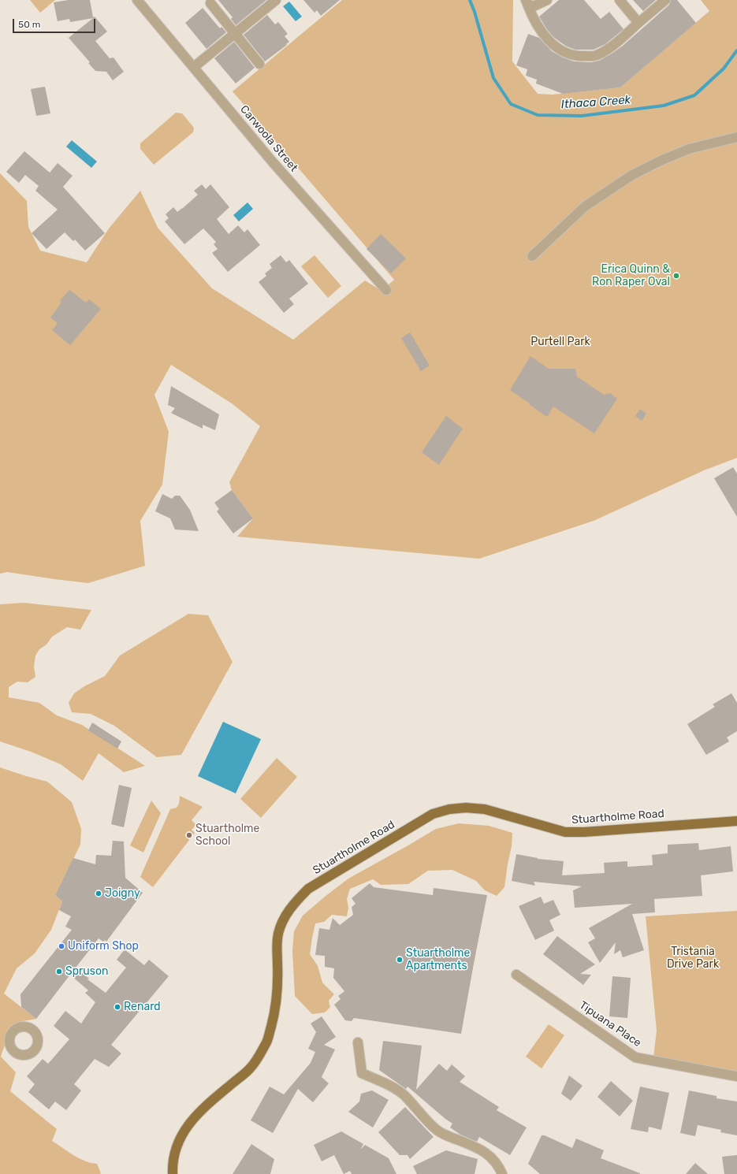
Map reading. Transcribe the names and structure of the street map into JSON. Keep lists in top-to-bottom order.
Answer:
{
  "streets": {
    "main road": ["Stuartholme Road"],
    "street": ["Carwoola Street", "Tipuana Place"]
  },
  "water": ["Ithaca Creek"],
  "parks": ["Purtell Park", "Tristania Drive Park"],
  "places": [
    "Erica Quinn & Ron Raper Oval",
    "Stuartholme School",
    "Joigny",
    "Uniform Shop",
    "Stuartholme Apartments",
    "Spruson",
    "Renard"
  ],
  "scale_bar": "50 m"
}
